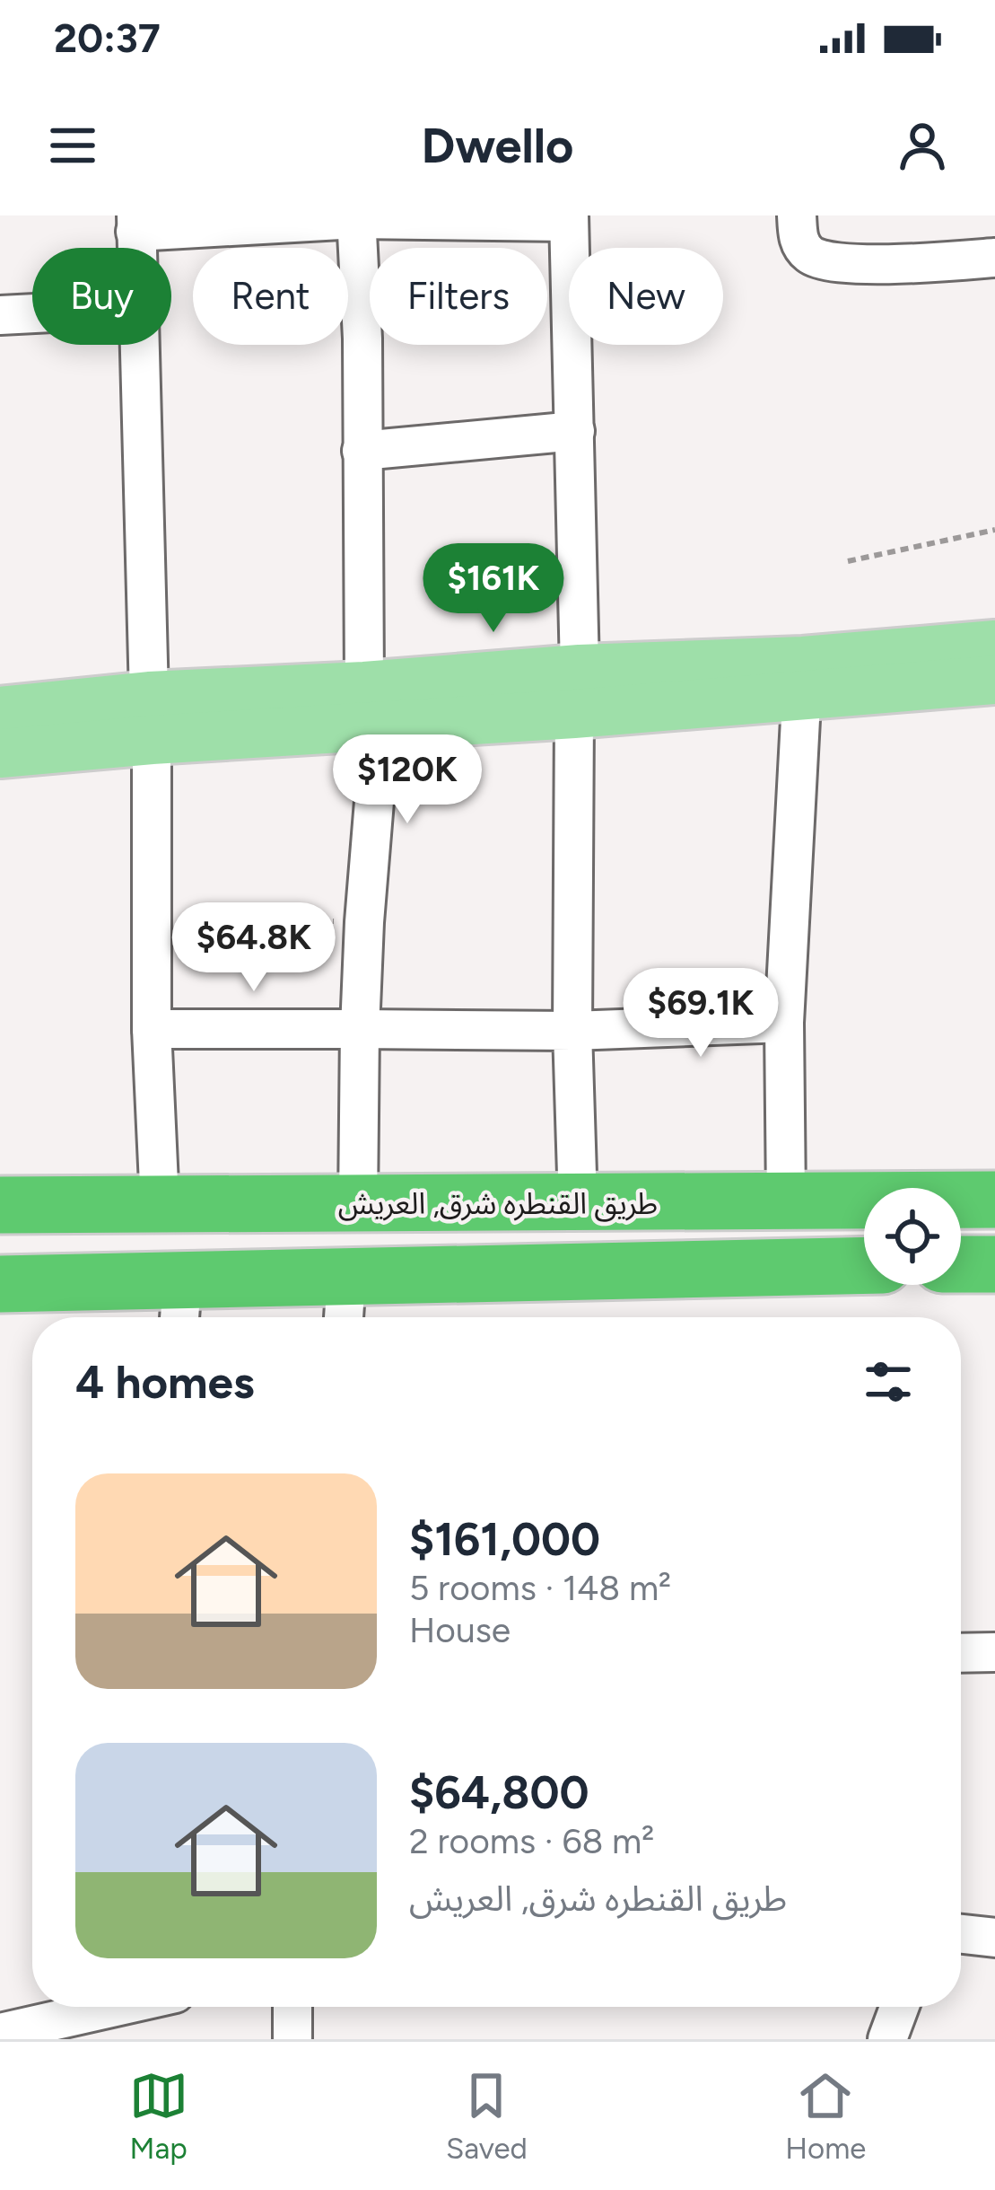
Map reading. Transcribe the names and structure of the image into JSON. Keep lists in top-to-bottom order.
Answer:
{
  "streets": {
    "highway": ["طريق القنطره شرق, العريش"]
  },
  "page": {
    "status": "20:37",
    "header": "Dwello",
    "chip": [
      "Buy",
      "Rent",
      "Filters",
      "New"
    ],
    "price": [
      "$161K",
      "$120K",
      "$64.8K",
      "$69.1K"
    ],
    "heading": "4 homes",
    "list": [
      {
        "name": "$161,000",
        "note": "5 rooms · 148 m² · House"
      },
      {
        "name": "$64,800",
        "note": "2 rooms · 68 m² · طريق القنطره شرق, العريش"
      }
    ],
    "tabs": ["Map", "Saved", "Home"]
  }
}
